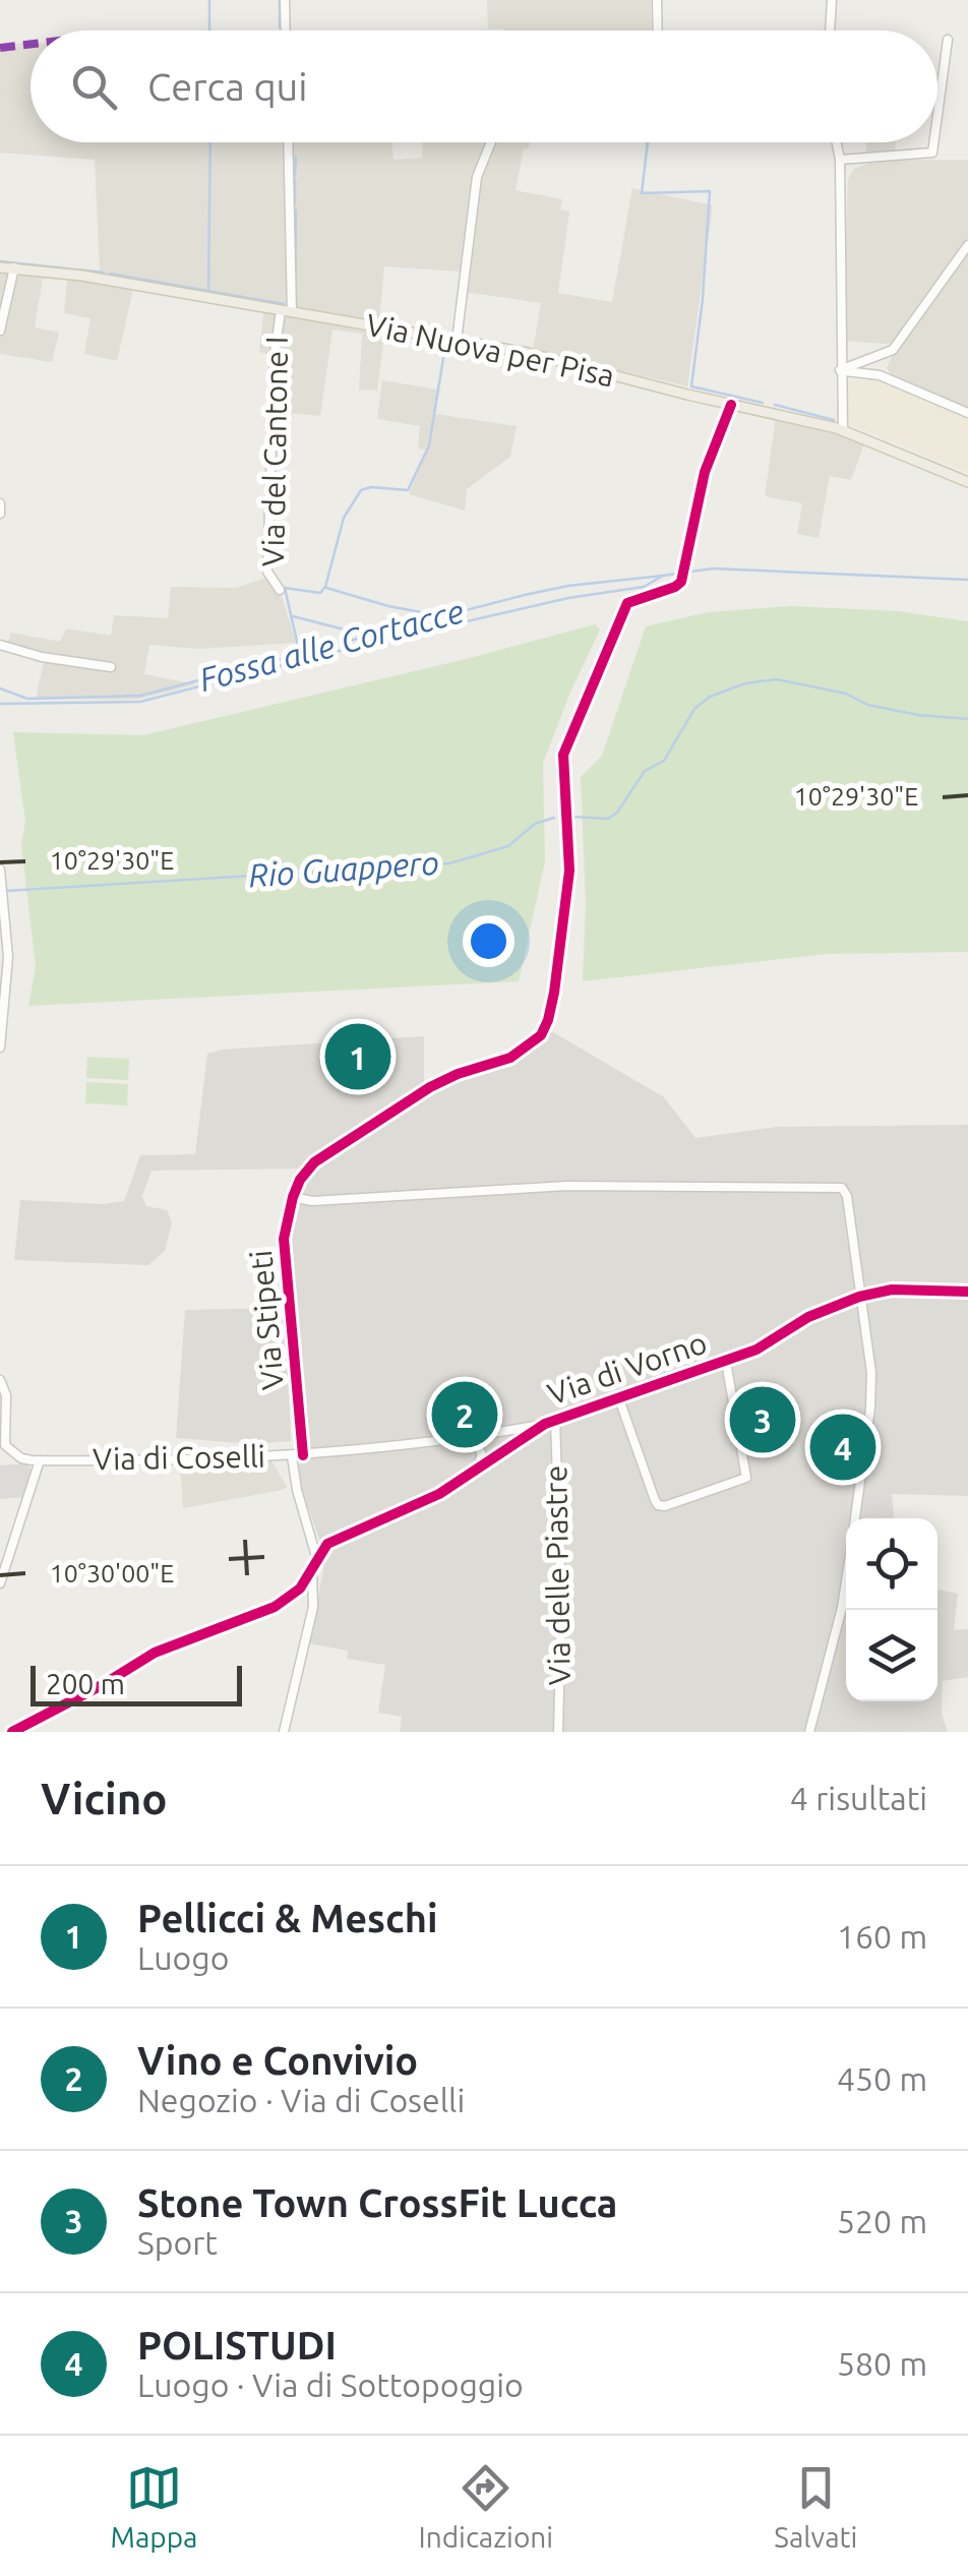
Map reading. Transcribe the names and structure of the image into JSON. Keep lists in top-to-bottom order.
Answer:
{
  "streets": {
    "main road": ["Via Nuova per Pisa"],
    "street": [
      "Via del Cantone I",
      "Via Stipeti",
      "Via di Vorno",
      "Via di Coselli",
      "Via delle Piastre"
    ]
  },
  "crossings": [
    ["Via Nuova per Pisa", "Via del Cantone I"],
    ["Via Nuova per Pisa", "Via Stipeti"],
    ["Via Stipeti", "Via di Coselli"],
    ["Via di Vorno", "Via di Coselli"],
    ["Via di Vorno", "Via delle Piastre"]
  ],
  "water": ["Fossa alle Cortacce", "Rio Guappero"],
  "scale_bar": "200 m",
  "page": {
    "search": "Cerca qui",
    "pins": [
      "1",
      "2",
      "3",
      "4"
    ],
    "scale": "200 m",
    "heading": ["Vicino", "4 risultati"],
    "list": [
      {
        "mark": "1",
        "name": "Pellicci & Meschi",
        "note": "Luogo",
        "value": "160 m"
      },
      {
        "mark": "2",
        "name": "Vino e Convivio",
        "note": "Negozio · Via di Coselli",
        "value": "450 m"
      },
      {
        "mark": "3",
        "name": "Stone Town CrossFit Lucca",
        "note": "Sport",
        "value": "520 m"
      },
      {
        "mark": "4",
        "name": "POLISTUDI",
        "note": "Luogo · Via di Sottopoggio",
        "value": "580 m"
      }
    ],
    "nav": ["Mappa", "Indicazioni", "Salvati"]
  },
  "coordinates": ["10°29'30\"E", "10°30'00\"E"]
}
